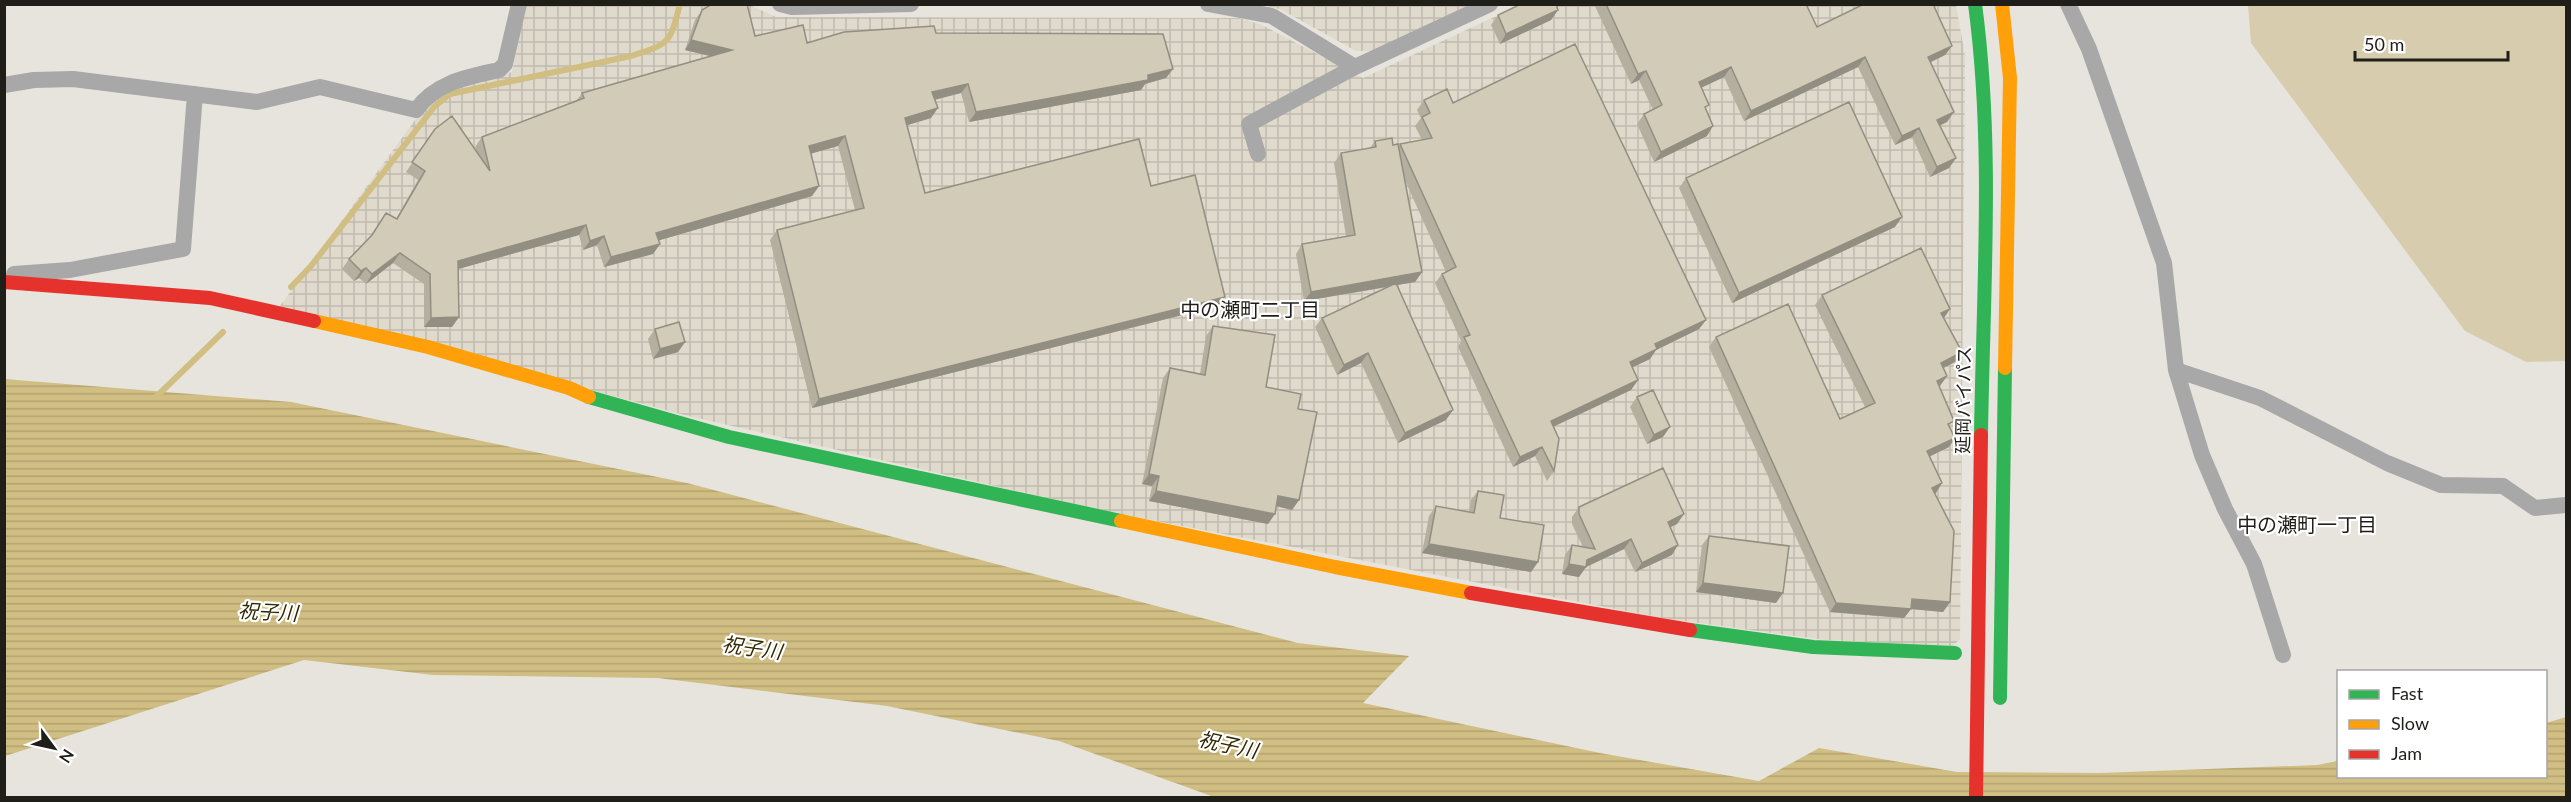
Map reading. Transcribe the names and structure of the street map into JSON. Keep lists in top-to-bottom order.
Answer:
{
  "streets": {
    "main road": ["延岡バイパス"]
  },
  "districts": ["中の瀬町二丁目", "中の瀬町一丁目"],
  "water": ["祝子川"],
  "legend": ["Fast", "Slow", "Jam"],
  "scale_bar": "50 m",
  "north": "bottom right"
}
